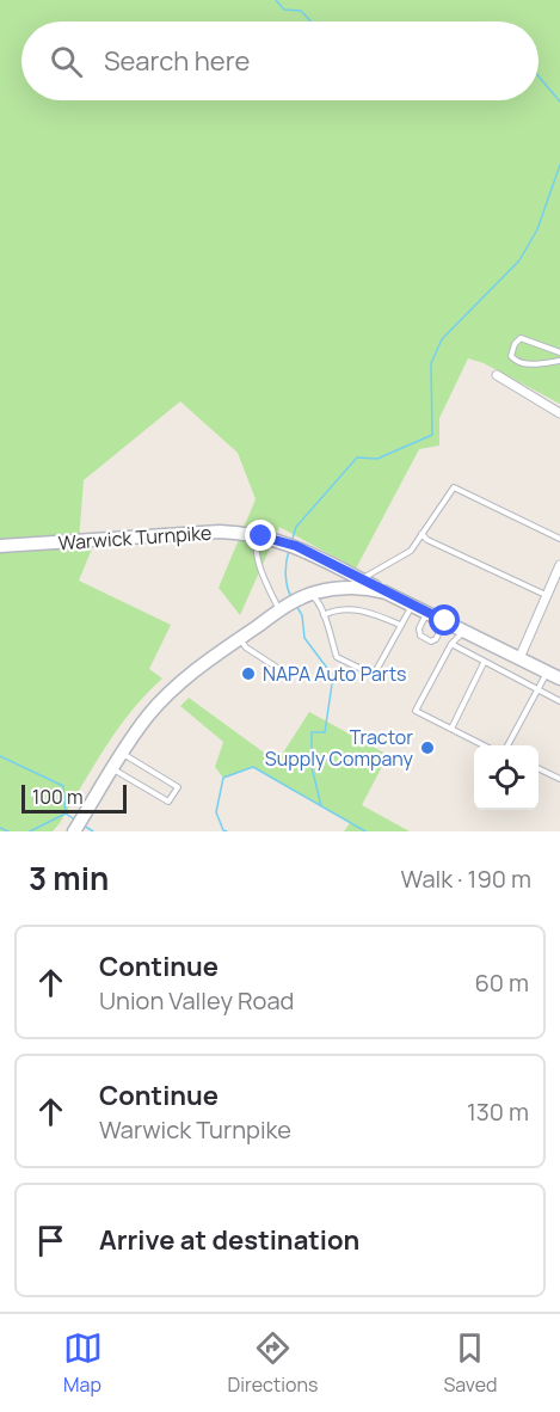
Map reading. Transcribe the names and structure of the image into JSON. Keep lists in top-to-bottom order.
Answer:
{
  "streets": {
    "main road": ["Warwick Turnpike"]
  },
  "places": ["NAPA Auto Parts", "Tractor Supply Company"],
  "scale_bar": "100 m",
  "page": {
    "search": "Search here",
    "scale": "100 m",
    "heading": ["3 min", "Walk · 190 m"],
    "list": [
      ["Continue", "Union Valley Road", "60 m"],
      ["Continue", "Warwick Turnpike", "130 m"],
      "Arrive at destination"
    ],
    "nav": ["Map", "Directions", "Saved"]
  }
}
